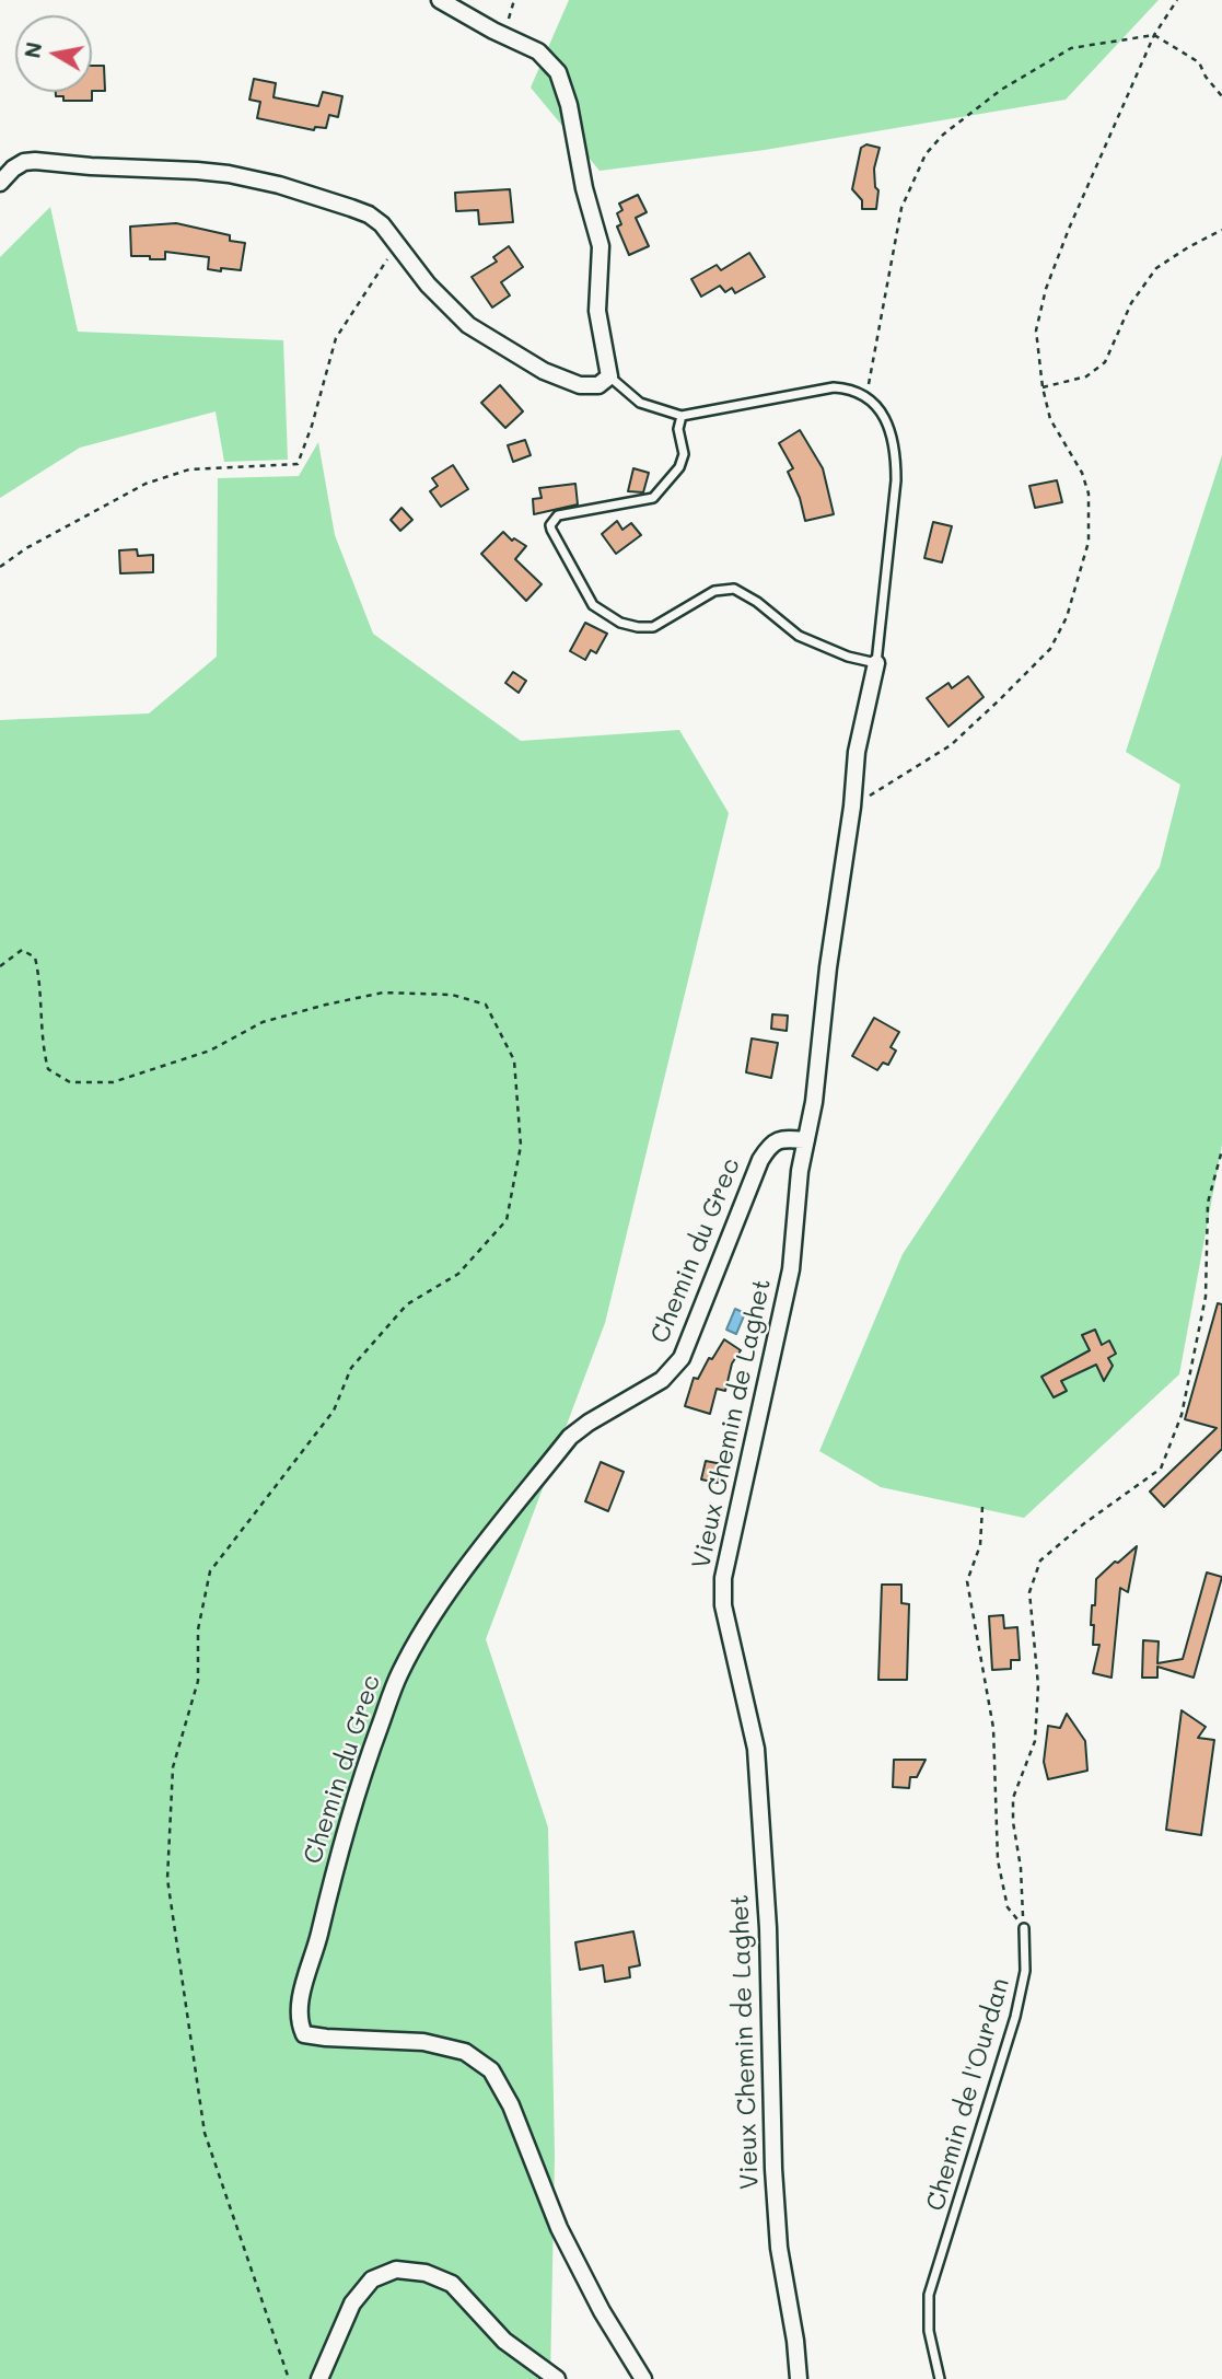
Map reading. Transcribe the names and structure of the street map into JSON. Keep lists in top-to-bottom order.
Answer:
{
  "streets": {
    "street": ["Chemin du Grec", "Vieux Chemin de Laghet"],
    "lane": ["Chemin de l'Ourdan"]
  },
  "crossings": [
    ["Chemin du Grec", "Vieux Chemin de Laghet"]
  ],
  "north": "left"
}
